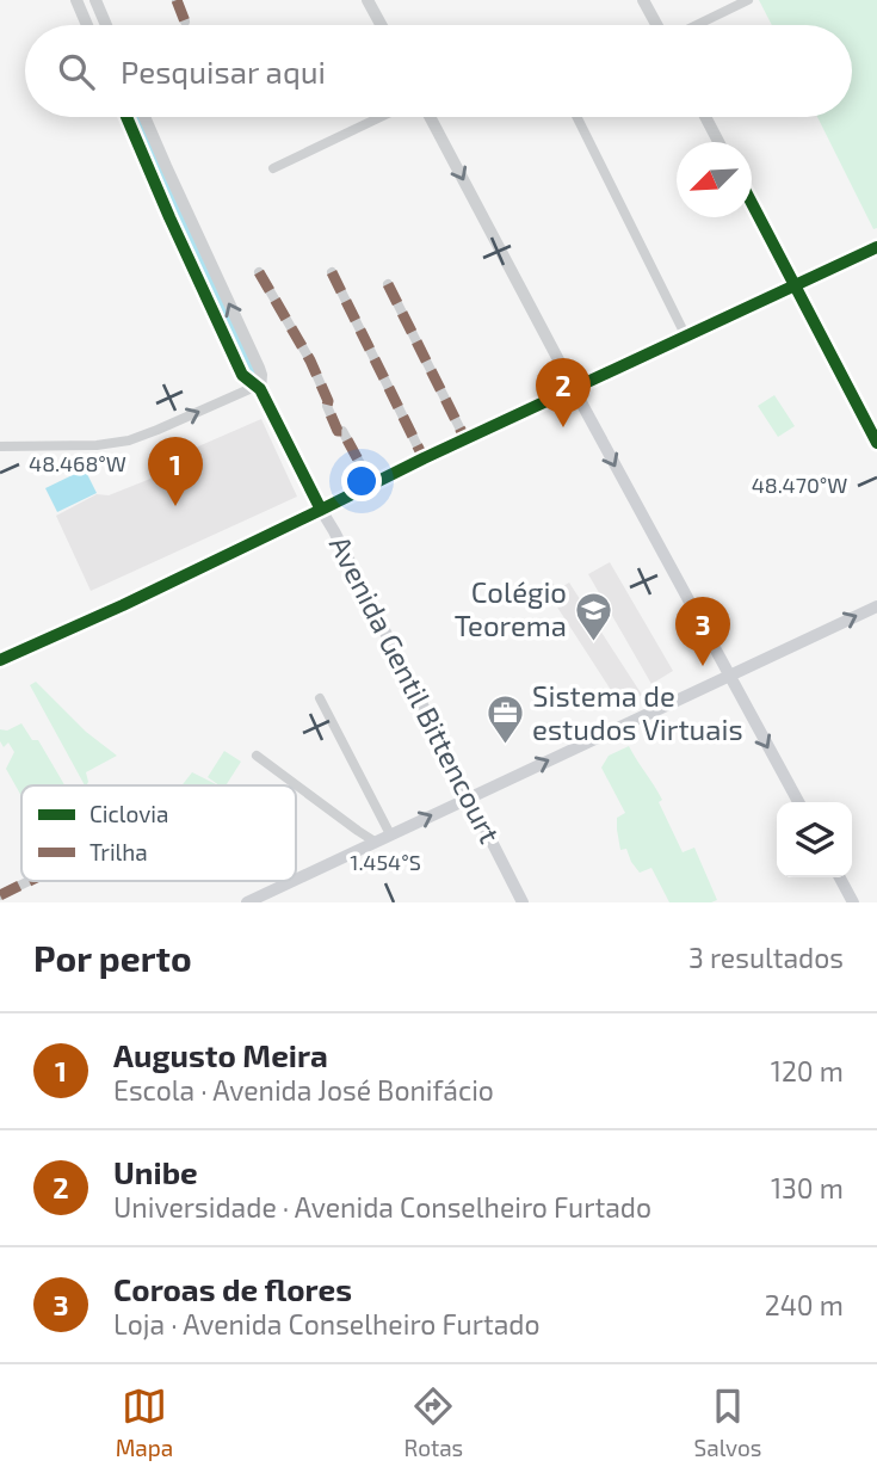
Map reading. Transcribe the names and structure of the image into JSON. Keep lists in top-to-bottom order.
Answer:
{
  "streets": {
    "main road": ["Avenida Gentil Bittencourt"]
  },
  "places": {
    "school or university": ["Colégio Teorema"],
    "office": ["Sistema de estudos Virtuais"]
  },
  "legend": ["Ciclovia", "Trilha"],
  "north": "bottom left",
  "page": {
    "search": "Pesquisar aqui",
    "pins": ["2", "1", "3"],
    "heading": ["Por perto", "3 resultados"],
    "list": [
      {
        "mark": "1",
        "name": "Augusto Meira",
        "note": "Escola · Avenida José Bonifácio",
        "value": "120 m"
      },
      {
        "mark": "2",
        "name": "Unibe",
        "note": "Universidade · Avenida Conselheiro Furtado",
        "value": "130 m"
      },
      {
        "mark": "3",
        "name": "Coroas de flores",
        "note": "Loja · Avenida Conselheiro Furtado",
        "value": "240 m"
      }
    ],
    "nav": ["Mapa", "Rotas", "Salvos"]
  },
  "coordinates": ["48.468°W", "48.470°W", "1.454°S"]
}
